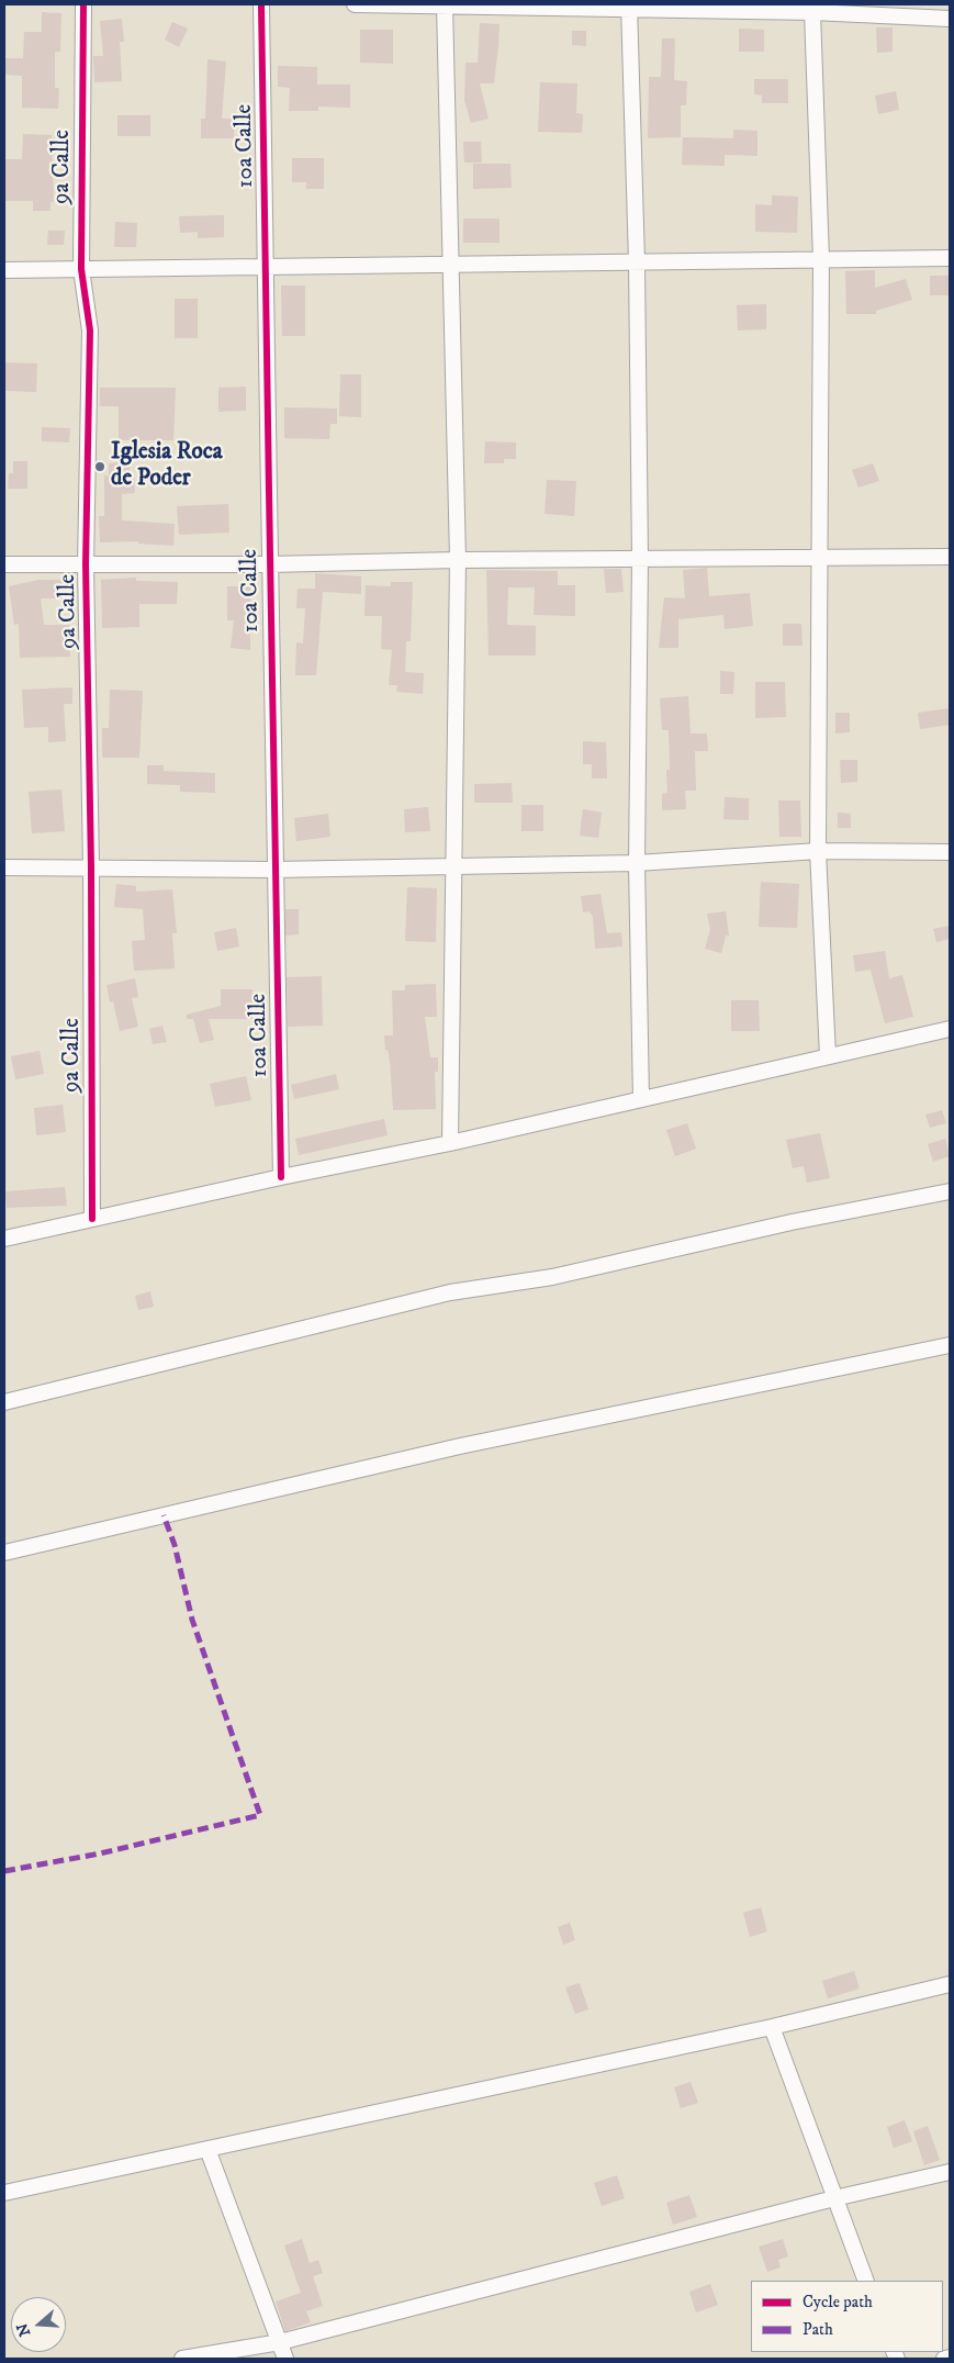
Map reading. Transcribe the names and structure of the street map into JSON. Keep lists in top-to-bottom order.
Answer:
{
  "streets": {
    "street": ["10a Calle", "9a Calle"]
  },
  "places": ["Iglesia Roca de Poder"],
  "legend": ["Cycle path", "Path"],
  "north": "left"
}
